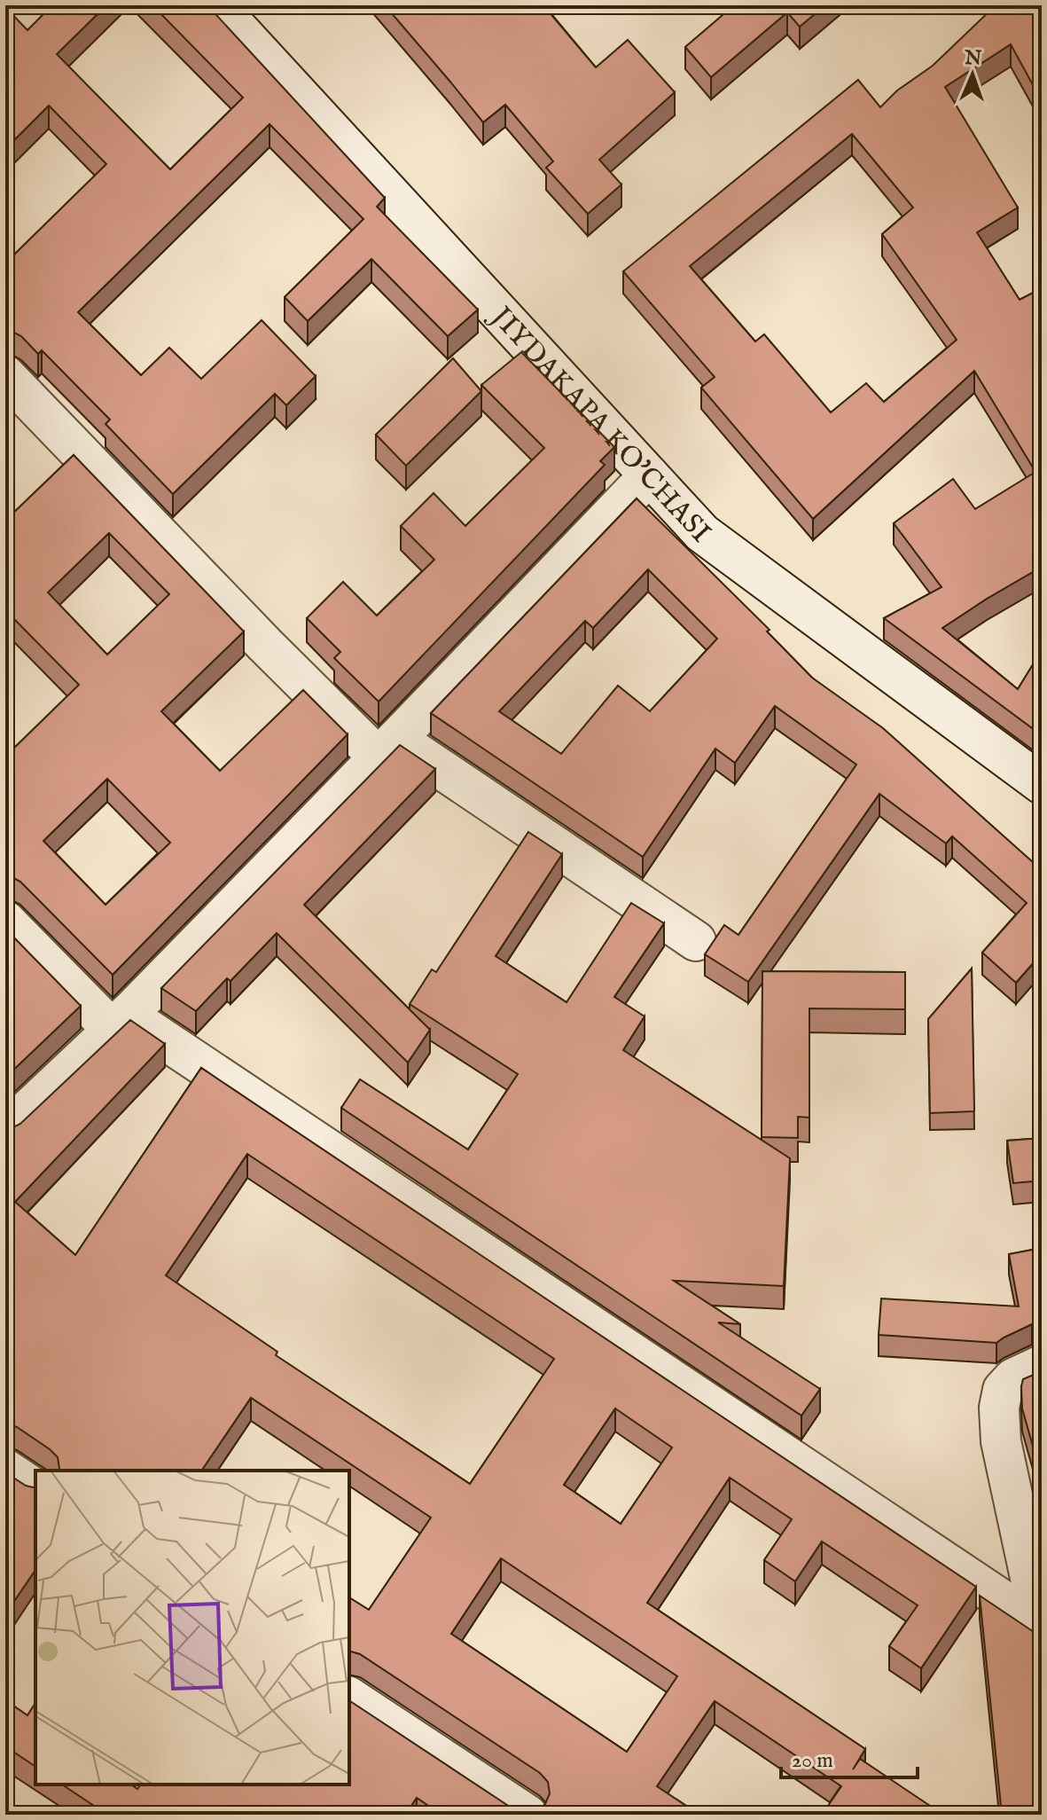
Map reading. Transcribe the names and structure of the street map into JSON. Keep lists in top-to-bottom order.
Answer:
{
  "streets": {
    "street": ["JIYDAKAPA KO'CHASI"]
  },
  "scale_bar": "20 m",
  "north": "top"
}
